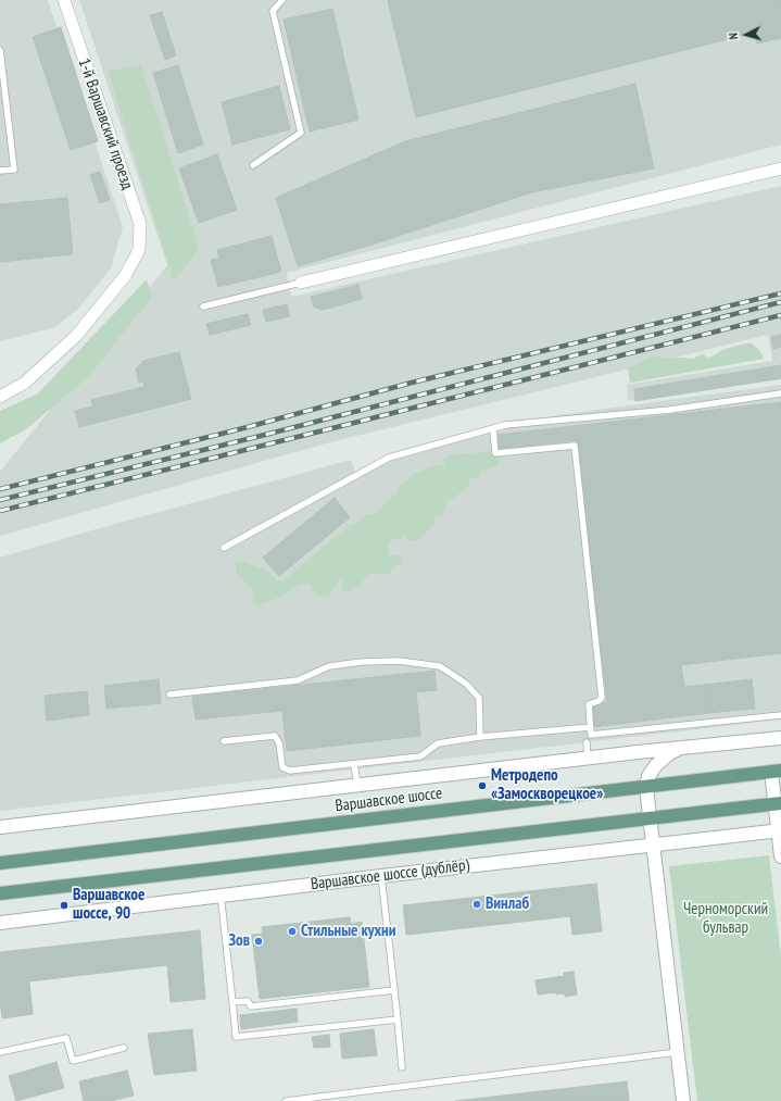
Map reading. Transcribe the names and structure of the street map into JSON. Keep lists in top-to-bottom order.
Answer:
{
  "streets": {
    "main road": ["Варшавское шоссе"],
    "street": ["1-й Варшавский проезд", "Варшавское шоссе (дублёр)"]
  },
  "parks": ["Черноморский бульвар"],
  "places": [
    "Метродепо «Замоскворецкое»",
    "Винлаб",
    "Варшавское шоссе, 90",
    "Стильные кухни",
    "Зов"
  ],
  "north": "left"
}
